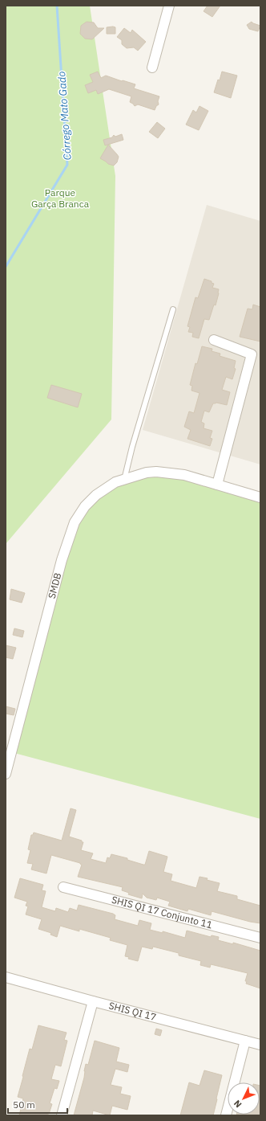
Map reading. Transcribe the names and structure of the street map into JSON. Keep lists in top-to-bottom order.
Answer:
{
  "streets": {
    "street": ["SMDB", "SHIS QI 17 Conjunto 11", "SHIS QI 17"]
  },
  "water": ["Córrego Mato Gado"],
  "parks": ["Parque Garça Branca"],
  "scale_bar": "50 m",
  "north": "bottom left"
}
